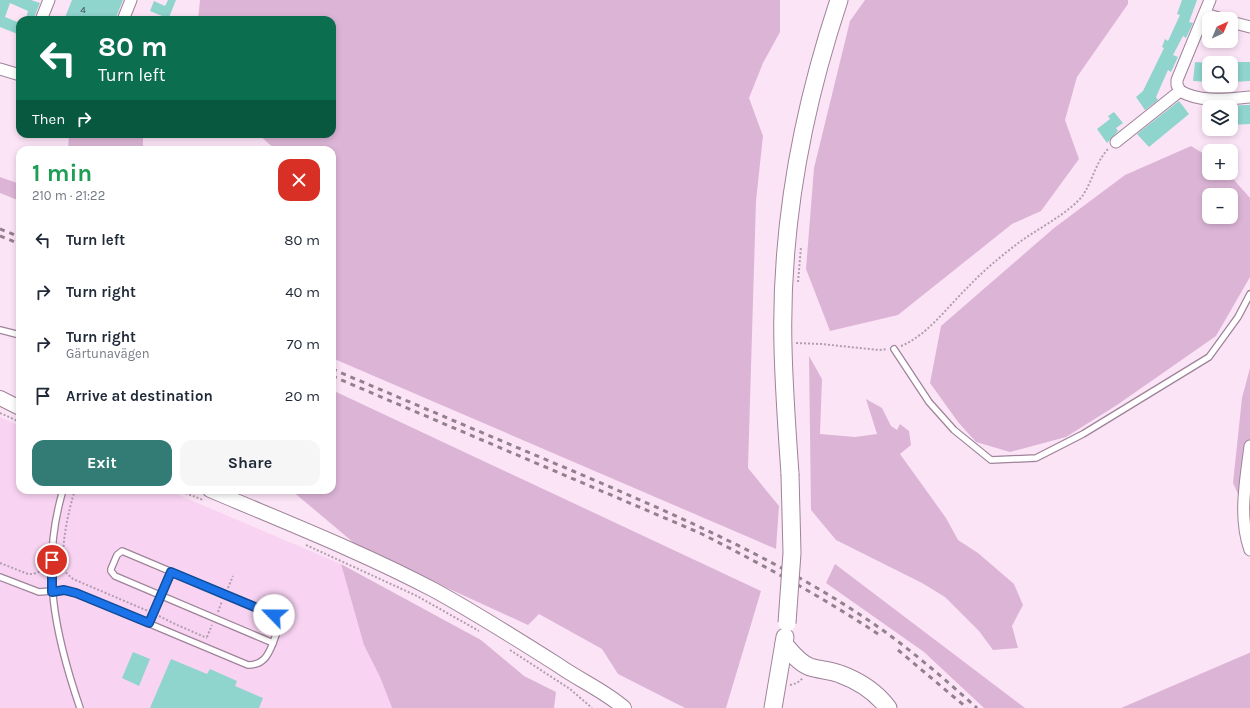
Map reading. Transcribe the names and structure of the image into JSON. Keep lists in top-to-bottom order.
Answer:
{
  "house_numbers": ["4"],
  "north": "top right",
  "page": {
    "map_buttons": ["+", "−"],
    "turn": ["80 m", "Turn left"],
    "then": "Then",
    "heading": ["1 min", "210 m · 21:22"],
    "list": [
      {
        "name": "Turn left",
        "value": "80 m"
      },
      {
        "name": "Turn right",
        "value": "40 m"
      },
      {
        "name": "Turn right",
        "note": "Gärtunavägen",
        "value": "70 m"
      },
      {
        "name": "Arrive at destination",
        "value": "20 m"
      }
    ],
    "buttons": ["Exit", "Share"]
  }
}
